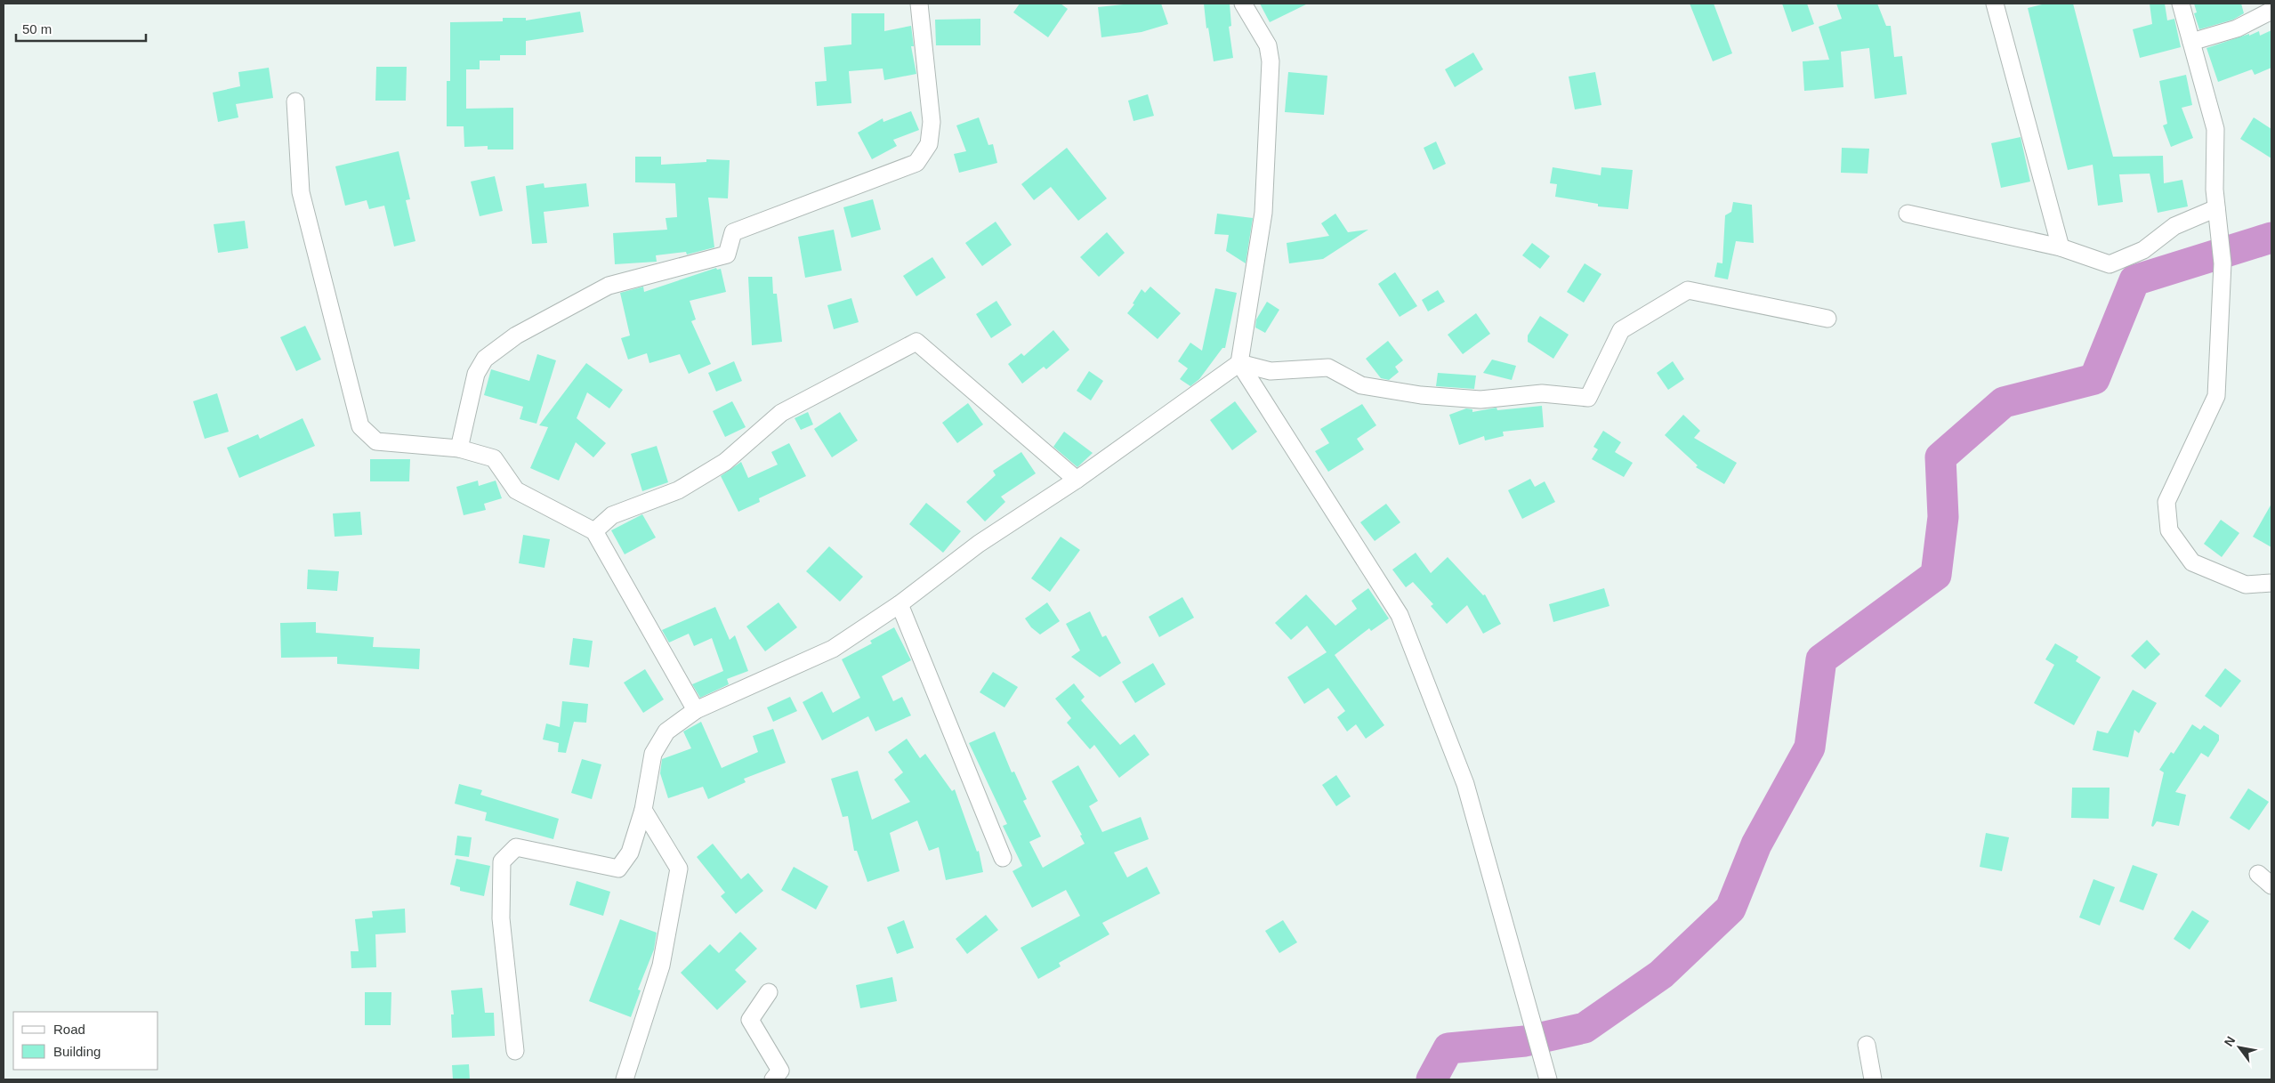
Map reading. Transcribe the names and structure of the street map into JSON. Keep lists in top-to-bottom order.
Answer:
{
  "legend": ["Road", "Building"],
  "scale_bar": "50 m",
  "north": "top left"
}
